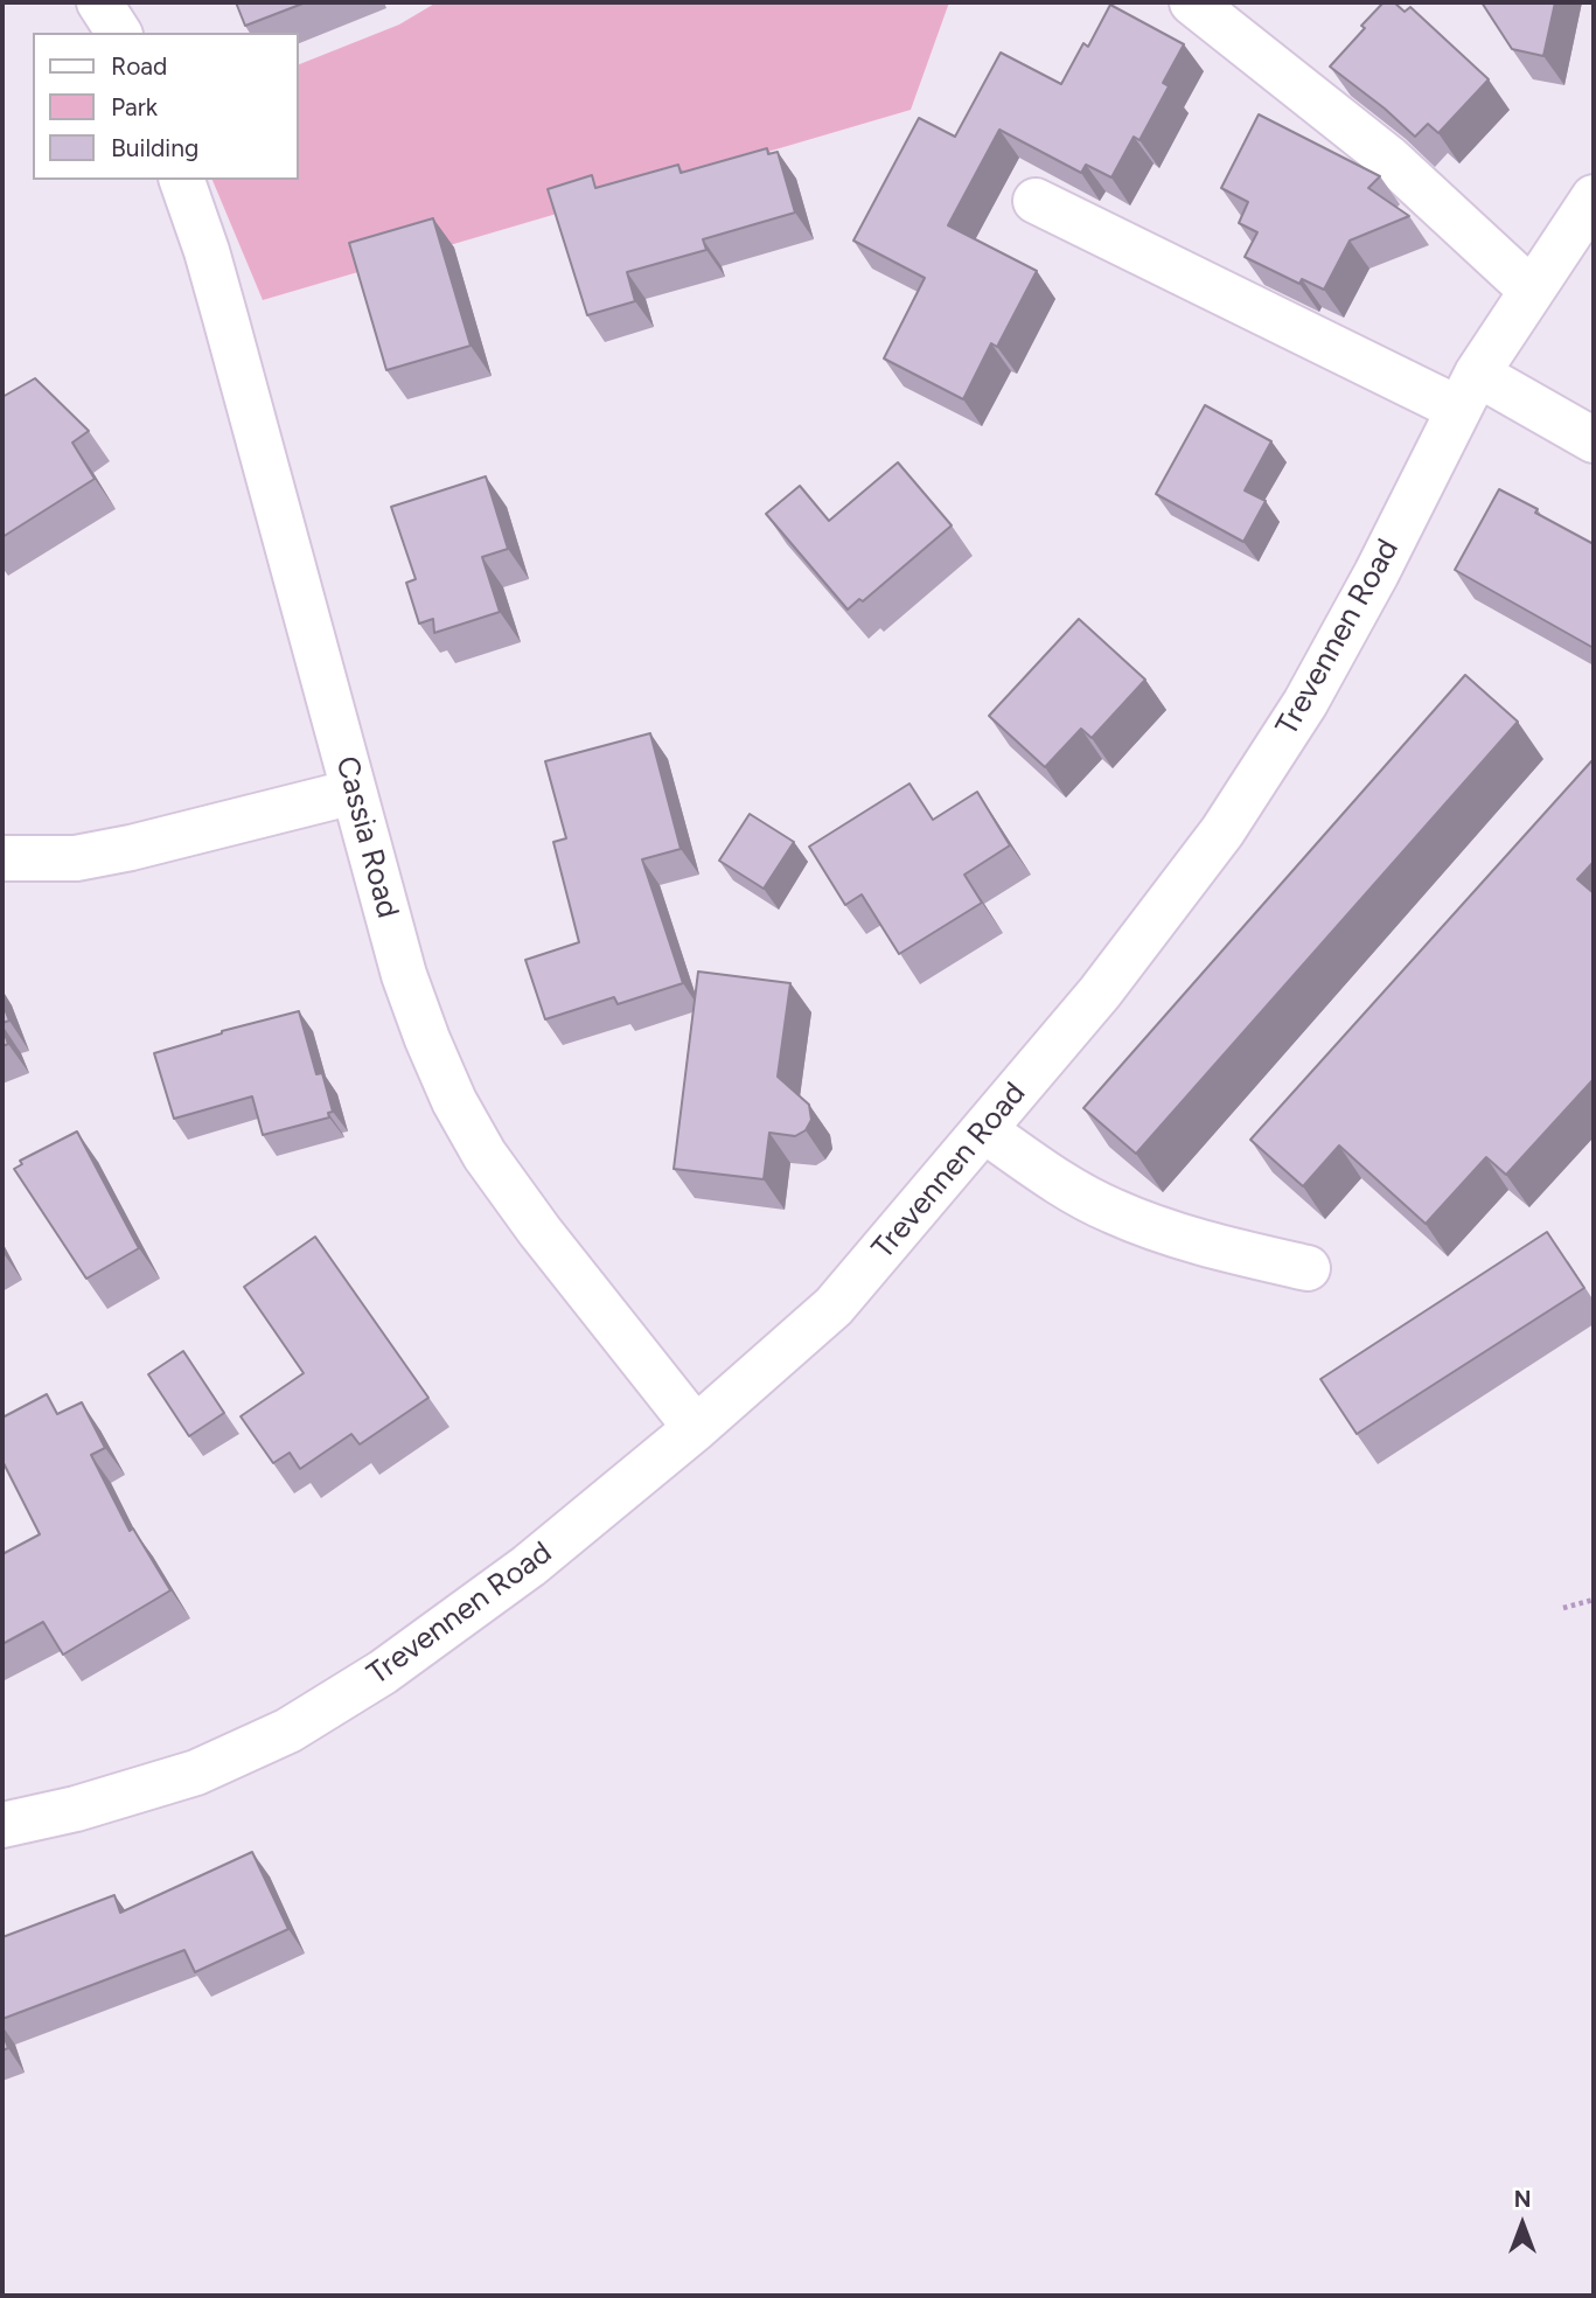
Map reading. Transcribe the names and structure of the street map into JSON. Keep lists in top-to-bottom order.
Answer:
{
  "streets": {
    "street": ["Trevennen Road", "Cassia Road"]
  },
  "crossings": [
    ["Trevennen Road", "Cassia Road"]
  ],
  "legend": ["Road", "Park", "Building"],
  "north": "top"
}
